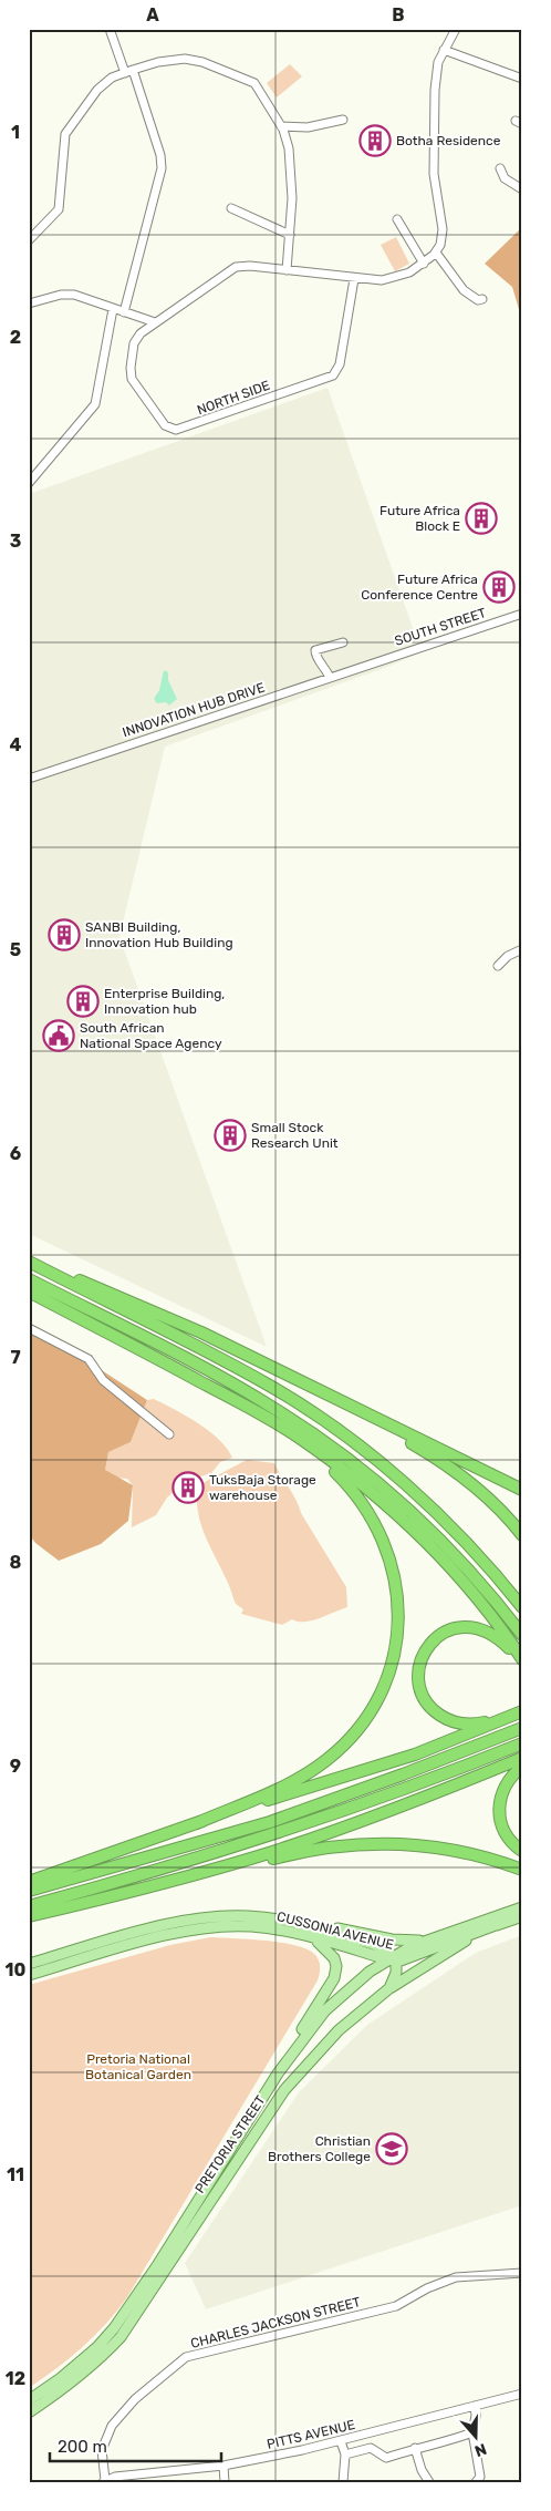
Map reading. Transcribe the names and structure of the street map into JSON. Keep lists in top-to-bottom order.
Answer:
{
  "streets": {
    "main road": ["CUSSONIA AVENUE", "PRETORIA STREET"],
    "street": [
      "NORTH SIDE",
      "SOUTH STREET",
      "INNOVATION HUB DRIVE",
      "CHARLES JACKSON STREET",
      "PITTS AVENUE"
    ]
  },
  "crossings": [
    ["SOUTH STREET", "INNOVATION HUB DRIVE"],
    ["CUSSONIA AVENUE", "PRETORIA STREET"],
    ["CHARLES JACKSON STREET", "PITTS AVENUE"]
  ],
  "parks": ["Pretoria National Botanical Garden"],
  "places": {
    "building": [
      "Botha Residence",
      "Future Africa Block E",
      "Future Africa Conference Centre",
      "SANBI Building, Innovation Hub Building",
      "Enterprise Building, Innovation hub",
      "Small Stock Research Unit",
      "TuksBaja Storage warehouse"
    ],
    "public building": ["South African National Space Agency"],
    "school or university": ["Christian Brothers College"]
  },
  "scale_bar": "200 m",
  "north": "bottom",
  "grid": {
    "columns": ["A", "B"],
    "rows": [
      "1",
      "2",
      "3",
      "4",
      "5",
      "6",
      "7",
      "8",
      "9",
      "10",
      "11",
      "12"
    ]
  }
}
